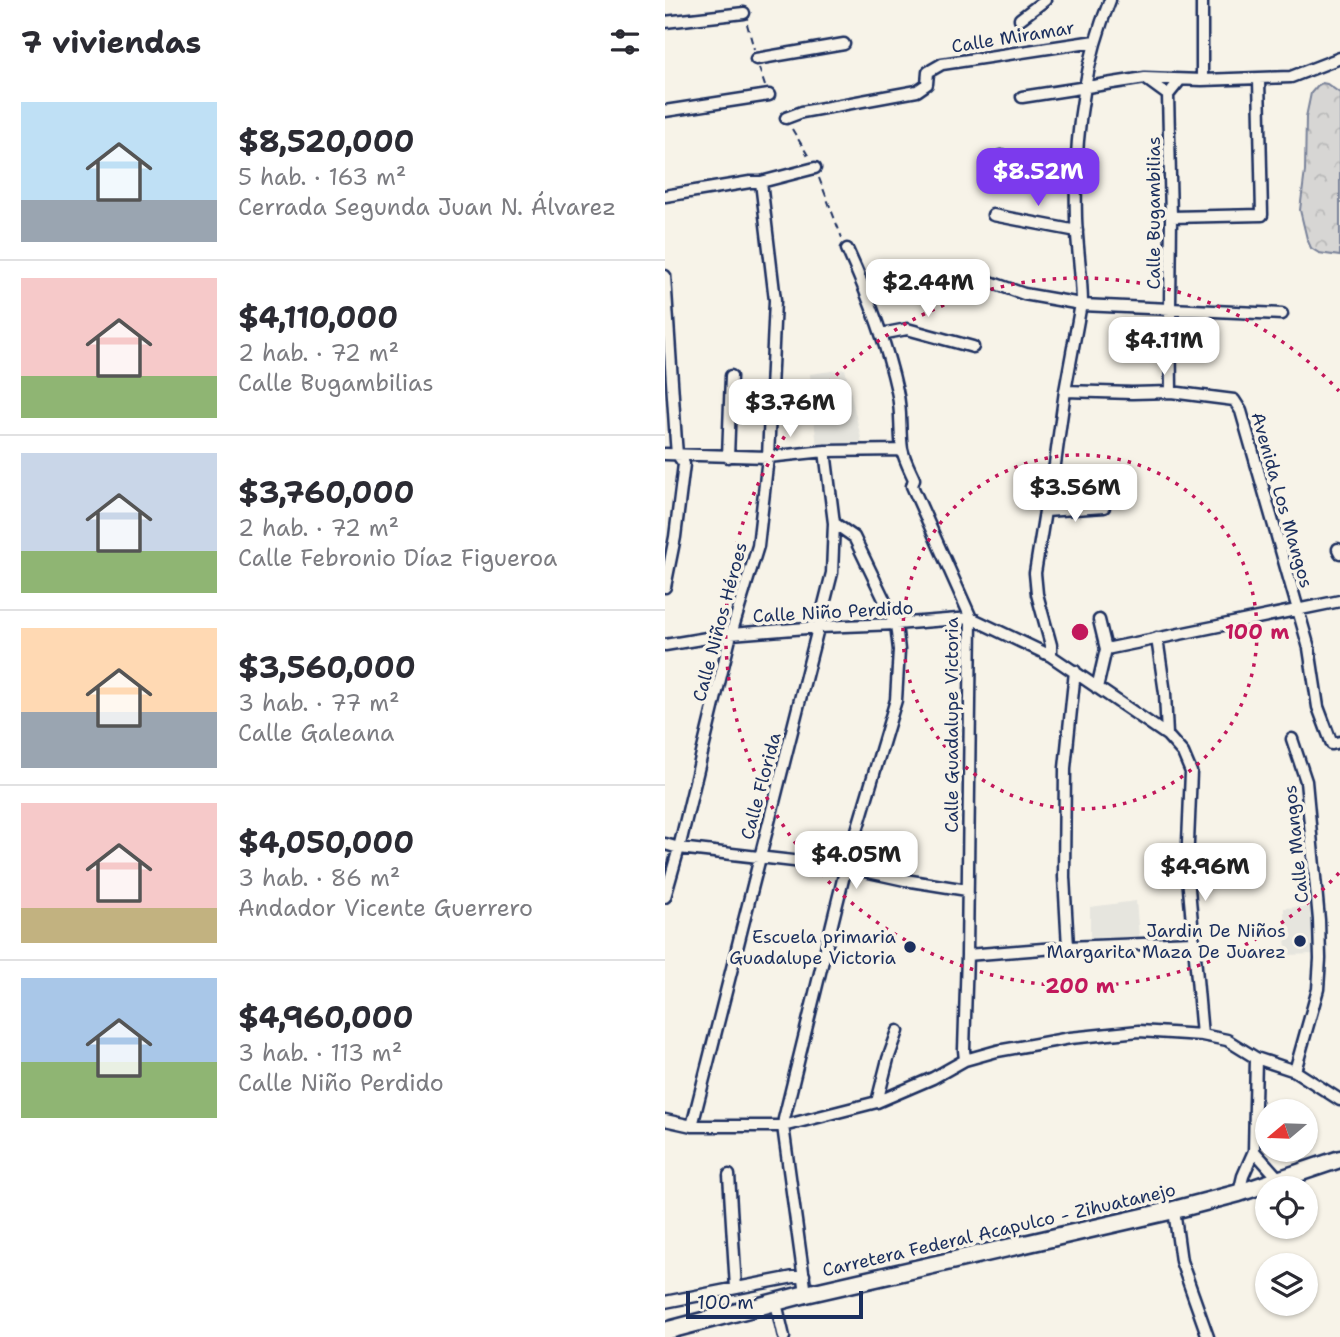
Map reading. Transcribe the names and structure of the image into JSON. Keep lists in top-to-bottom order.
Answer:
{
  "streets": {
    "main road": ["Carretera Federal Acapulco - Zihuatanejo"],
    "street": [
      "Calle Miramar",
      "Calle Bugambilias",
      "Avenida Los Mangos",
      "Calle Niño Perdido",
      "Calle Niños Héroes",
      "Calle Guadalupe Victoria",
      "Calle Florida",
      "Calle Mangos"
    ]
  },
  "crossings": [
    ["Calle Bugambilias", "Avenida Los Mangos"],
    ["Calle Niño Perdido", "Calle Niños Héroes"],
    ["Calle Niño Perdido", "Calle Guadalupe Victoria"],
    ["Calle Niño Perdido", "Calle Florida"]
  ],
  "places": ["Jardin De Niños Margarita Maza De Juarez", "Escuela primaria Guadalupe Victoria"],
  "scale_bar": "100 m",
  "north": "left",
  "page": {
    "heading": "7 viviendas",
    "list": [
      {
        "name": "$8,520,000",
        "note": "5 hab. · 163 m² · Cerrada Segunda Juan N. Álvarez"
      },
      {
        "name": "$4,110,000",
        "note": "2 hab. · 72 m² · Calle Bugambilias"
      },
      {
        "name": "$3,760,000",
        "note": "2 hab. · 72 m² · Calle Febronio Díaz Figueroa"
      },
      {
        "name": "$3,560,000",
        "note": "3 hab. · 77 m² · Calle Galeana"
      },
      {
        "name": "$4,050,000",
        "note": "3 hab. · 86 m² · Andador Vicente Guerrero"
      },
      {
        "name": "$4,960,000",
        "note": "3 hab. · 113 m² · Calle Niño Perdido"
      }
    ],
    "price": [
      "$8.52M",
      "$2.44M",
      "$4.11M",
      "$3.76M",
      "$3.56M",
      "$4.05M",
      "$4.96M"
    ],
    "scale": "100 m"
  },
  "rings": ["100 m", "200 m"]
}
